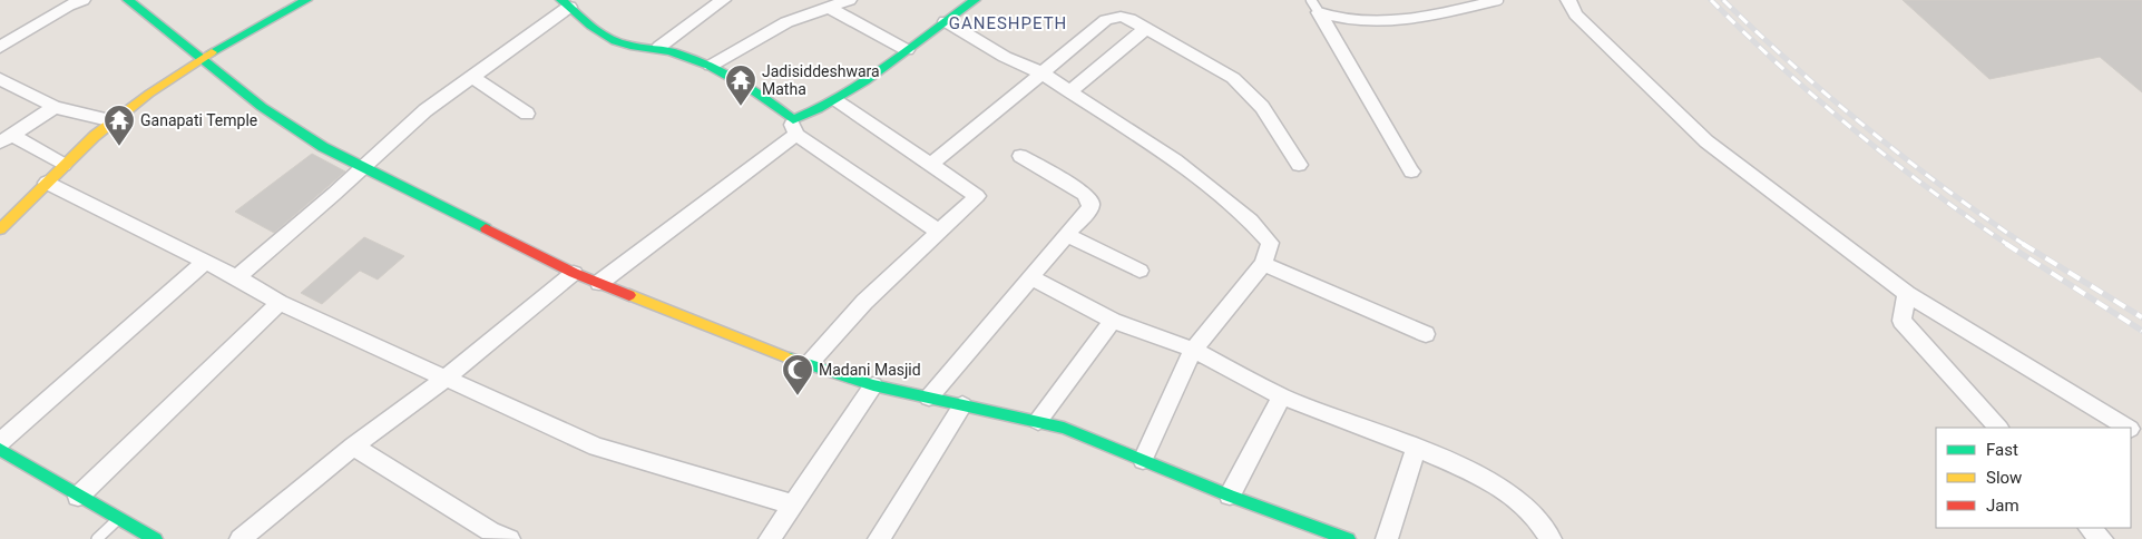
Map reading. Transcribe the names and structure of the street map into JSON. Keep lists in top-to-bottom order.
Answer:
{
  "districts": ["GANESHPETH"],
  "places": {
    "temple": ["Jadisiddeshwara Matha", "Ganapati Temple"],
    "mosque": ["Madani Masjid"]
  },
  "legend": ["Fast", "Slow", "Jam"]
}
